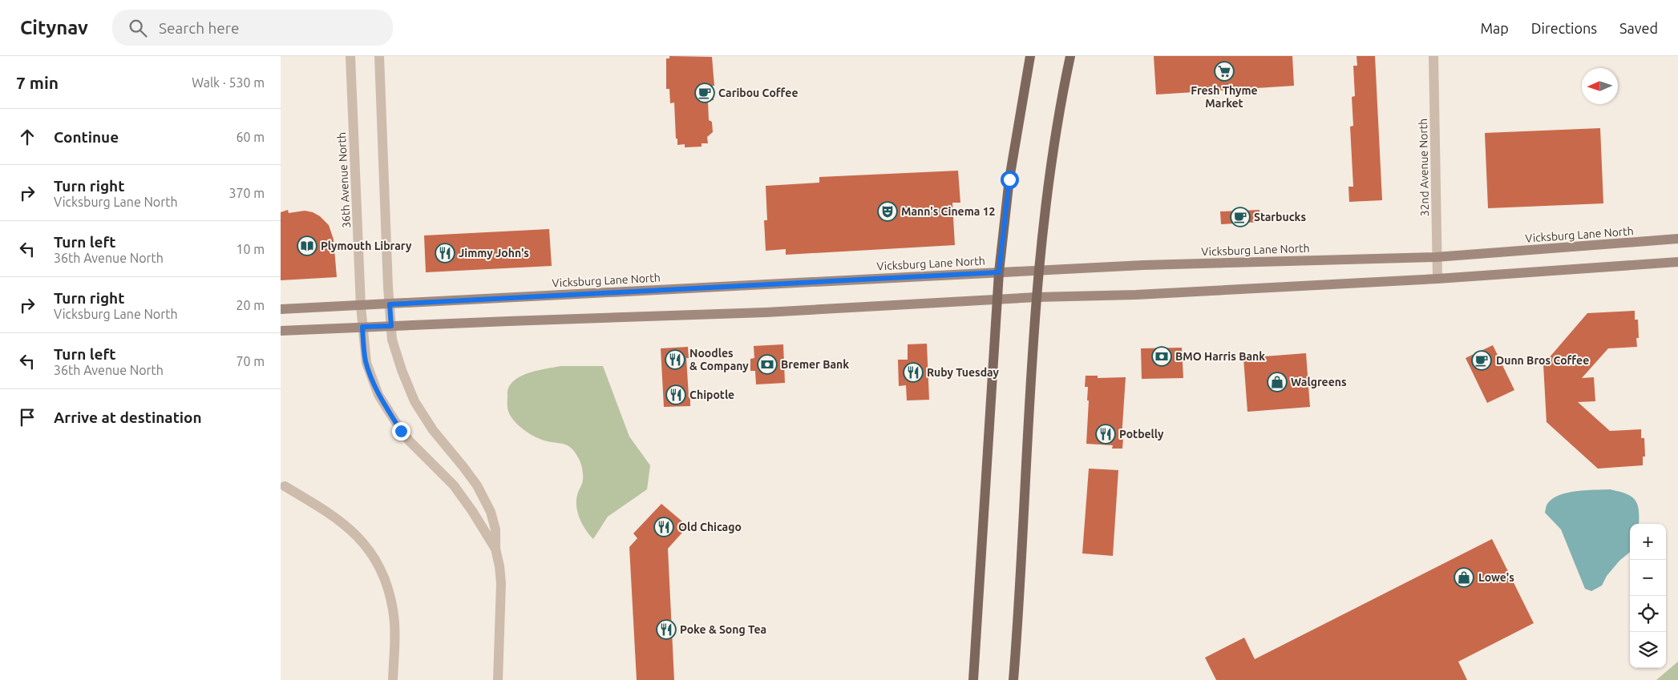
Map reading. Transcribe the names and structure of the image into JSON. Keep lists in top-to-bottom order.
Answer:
{
  "streets": {
    "main road": ["Vicksburg Lane North"],
    "street": ["32nd Avenue North", "36th Avenue North"]
  },
  "crossings": [
    ["32nd Avenue North", "Vicksburg Lane North"],
    ["36th Avenue North", "Vicksburg Lane North"]
  ],
  "places": {
    "supermarket": ["Fresh Thyme Market"],
    "cafe": ["Caribou Coffee", "Starbucks", "Dunn Bros Coffee"],
    "theatre": ["Mann's Cinema 12"],
    "library": ["Plymouth Library"],
    "restaurant": [
      "Jimmy John's",
      "Noodles & Company",
      "Ruby Tuesday",
      "Chipotle",
      "Potbelly",
      "Old Chicago",
      "Poke & Song Tea"
    ],
    "bank": ["BMO Harris Bank", "Bremer Bank"],
    "shop": ["Walgreens", "Lowe's"]
  },
  "north": "left",
  "page": {
    "header": "Citynav",
    "search": "Search here",
    "nav": ["Map", "Directions", "Saved"],
    "heading": ["7 min", "Walk · 530 m"],
    "list": [
      ["Continue", "60 m"],
      ["Turn right", "Vicksburg Lane North", "370 m"],
      ["Turn left", "36th Avenue North", "10 m"],
      ["Turn right", "Vicksburg Lane North", "20 m"],
      ["Turn left", "36th Avenue North", "70 m"],
      "Arrive at destination"
    ],
    "map_buttons": ["+", "−"]
  }
}
